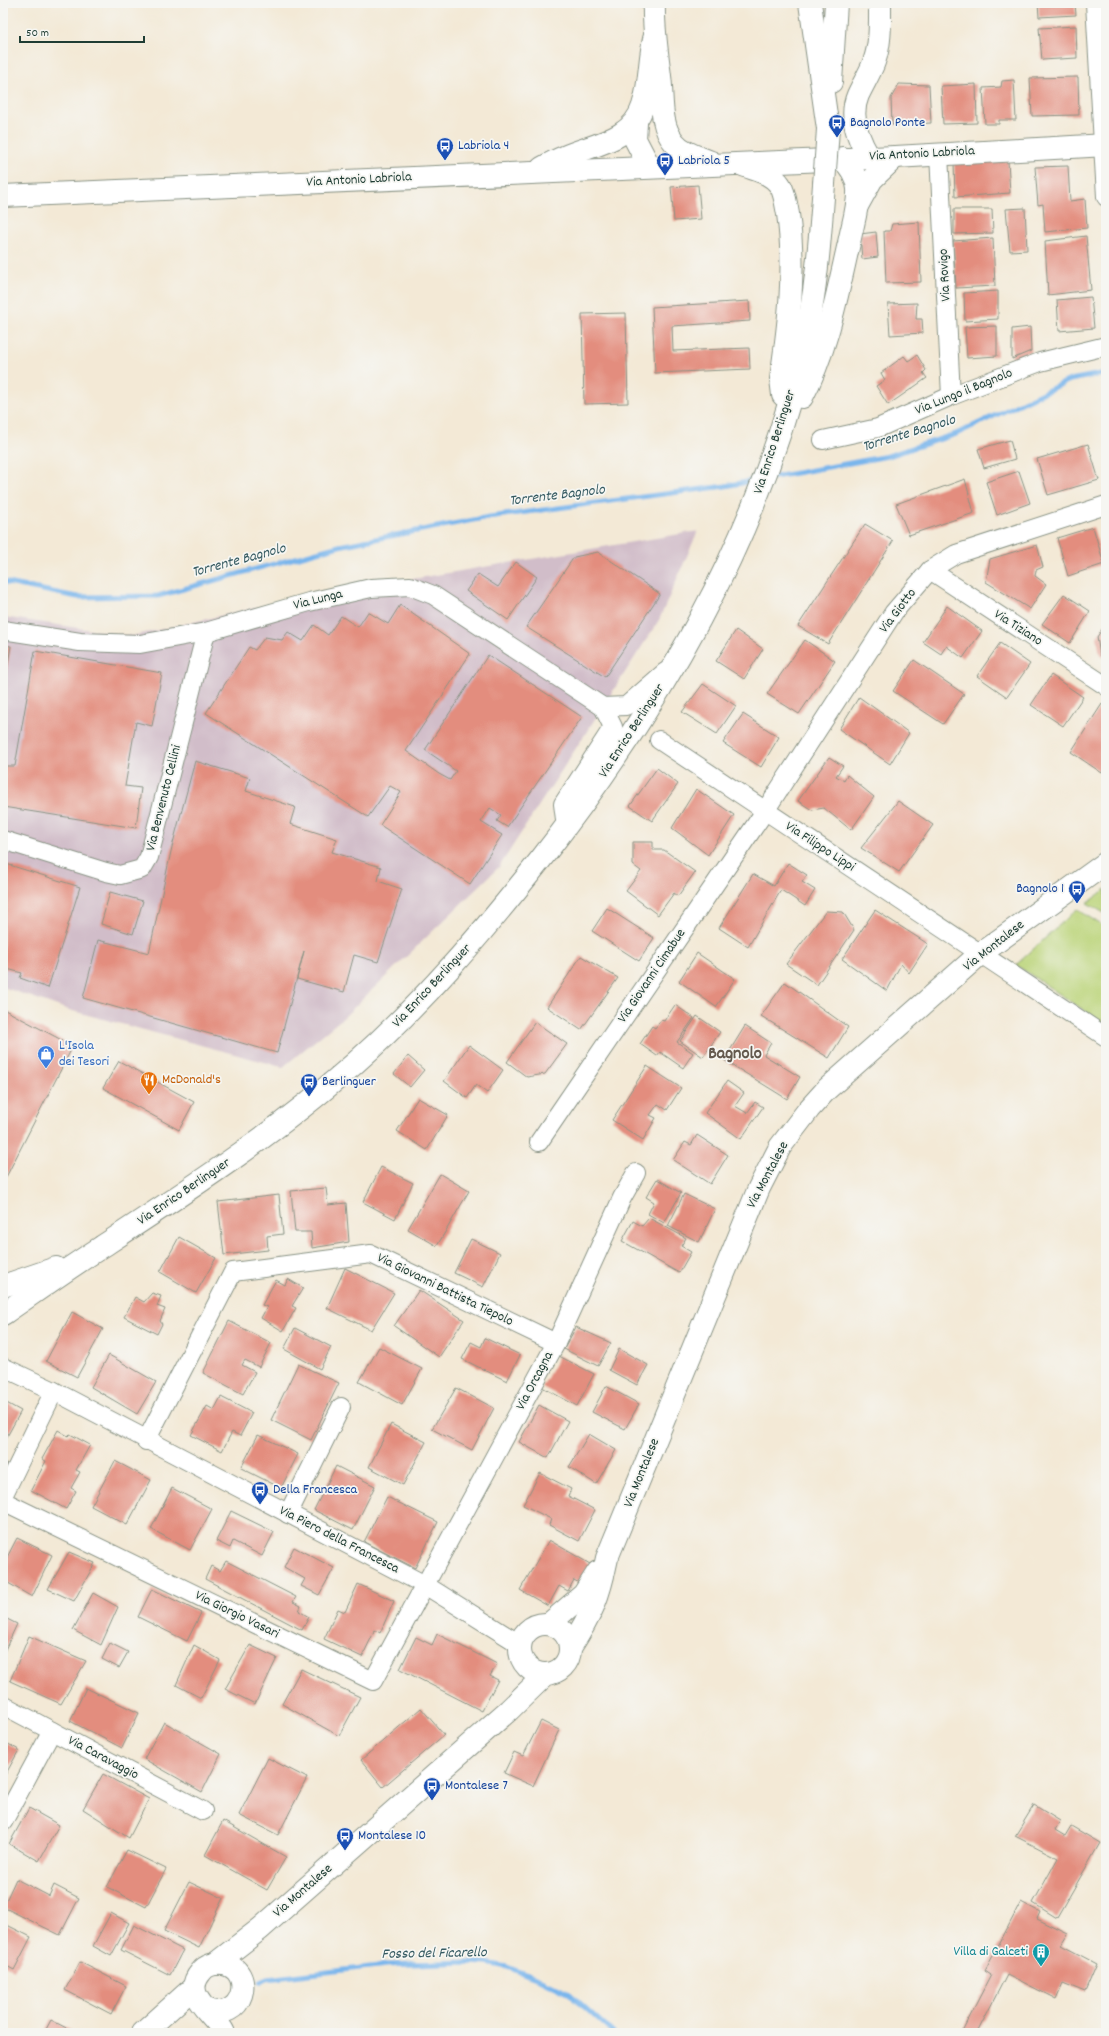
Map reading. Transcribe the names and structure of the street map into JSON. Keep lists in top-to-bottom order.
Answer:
{
  "streets": {
    "street": [
      "Via Antonio Labriola",
      "Via Rovigo",
      "Via Lungo il Bagnolo",
      "Via Enrico Berlinguer",
      "Via Lunga",
      "Via Giotto",
      "Via Tiziano",
      "Via Benvenuto Cellini",
      "Via Filippo Lippi",
      "Via Montalese",
      "Via Giovanni Cimabue",
      "Via Giovanni Battista Tiepolo",
      "Via Orcagna",
      "Via Piero della Francesca",
      "Via Giorgio Vasari",
      "Via Caravaggio"
    ]
  },
  "crossings": [
    ["Via Antonio Labriola", "Via Rovigo"],
    ["Via Rovigo", "Via Lungo il Bagnolo"],
    ["Via Lunga", "Via Benvenuto Cellini"],
    ["Via Giotto", "Via Tiziano"],
    ["Via Giotto", "Via Filippo Lippi"],
    ["Via Giotto", "Via Giovanni Cimabue"],
    ["Via Filippo Lippi", "Via Montalese"],
    ["Via Filippo Lippi", "Via Giovanni Cimabue"],
    ["Via Montalese", "Via Piero della Francesca"],
    ["Via Giovanni Battista Tiepolo", "Via Orcagna"],
    ["Via Giovanni Battista Tiepolo", "Via Piero della Francesca"],
    ["Via Orcagna", "Via Piero della Francesca"],
    ["Via Orcagna", "Via Giorgio Vasari"],
    ["Via Piero della Francesca", "Via Giorgio Vasari"]
  ],
  "districts": ["Bagnolo"],
  "water": ["Torrente Bagnolo", "Fosso del Ficarello"],
  "places": {
    "bus stop": [
      "Bagnolo Ponte",
      "Labriola 4",
      "Labriola 5",
      "Bagnolo 1",
      "Berlinguer",
      "Della Francesca",
      "Montalese 7",
      "Montalese 10"
    ],
    "shop": ["L'Isola dei Tesori"],
    "restaurant": ["McDonald's"],
    "building": ["Villa di Galceti"]
  },
  "scale_bar": "50 m"
}
